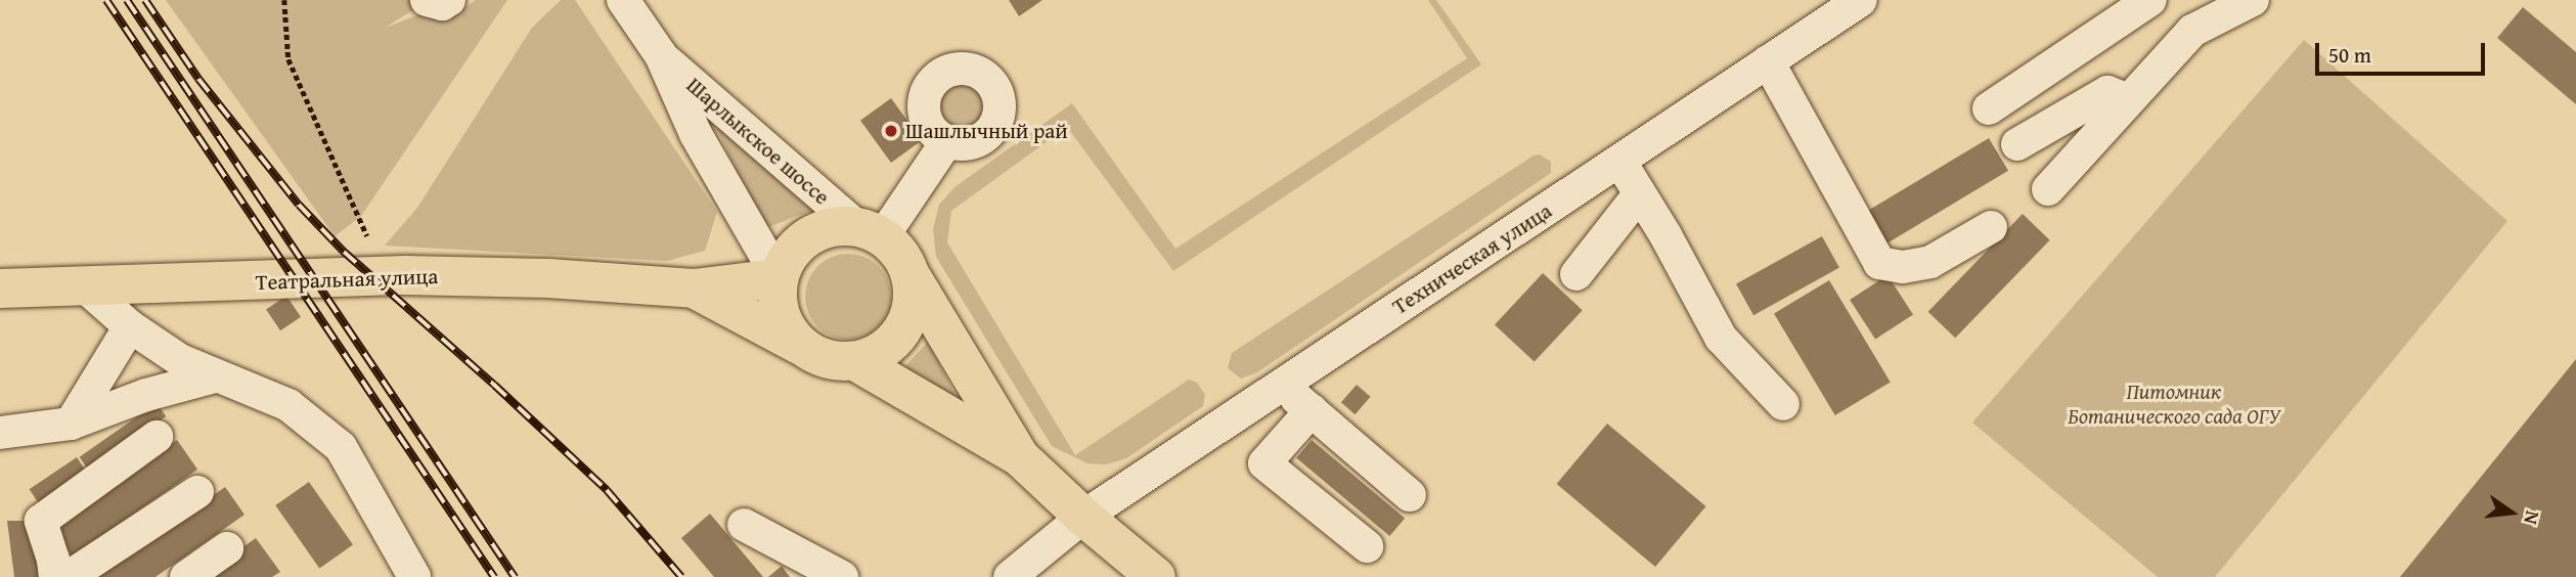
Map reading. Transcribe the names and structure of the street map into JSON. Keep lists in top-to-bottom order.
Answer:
{
  "streets": {
    "main road": ["Театральная улица"],
    "street": ["Шарлыкское шоссе", "Техническая улица"]
  },
  "crossings": [
    ["Шарлыкское шоссе", "Театральная улица"]
  ],
  "parks": ["Питомник Ботанического сада ОГУ"],
  "places": ["Шашлычный рай"],
  "scale_bar": "50 m",
  "north": "right"
}
